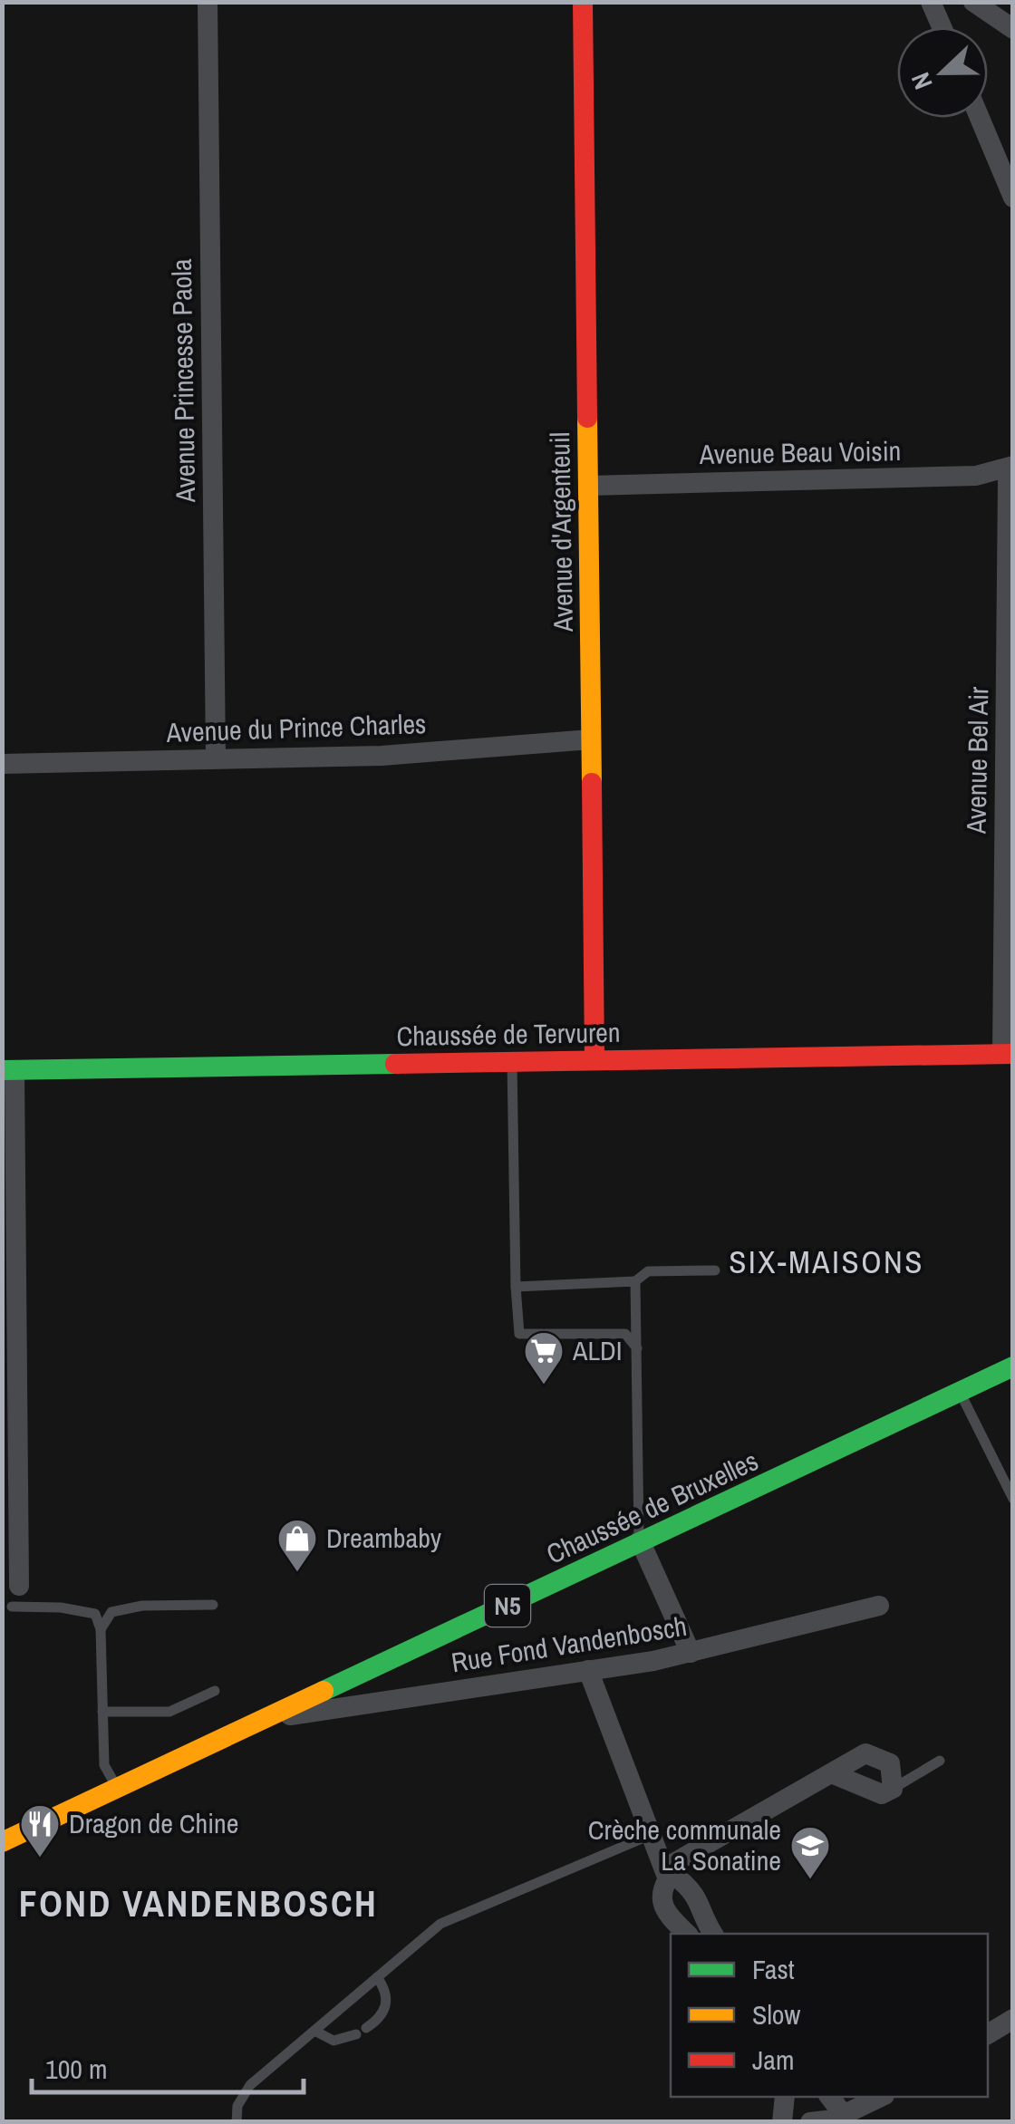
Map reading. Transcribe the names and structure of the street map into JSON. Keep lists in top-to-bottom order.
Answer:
{
  "streets": {
    "main road": [
      "Avenue d'Argenteuil",
      "Chaussée de Tervuren",
      "Chaussée de Bruxelles",
      "N5"
    ],
    "street": [
      "Avenue Princesse Paola",
      "Avenue Beau Voisin",
      "Avenue du Prince Charles",
      "Avenue Bel Air",
      "Rue Fond Vandenbosch"
    ]
  },
  "crossings": [
    ["Avenue Princesse Paola", "Avenue du Prince Charles"],
    ["Avenue Beau Voisin", "Avenue d'Argenteuil"],
    ["Avenue Beau Voisin", "Avenue Bel Air"],
    ["Avenue d'Argenteuil", "Avenue du Prince Charles"],
    ["Avenue d'Argenteuil", "Chaussée de Tervuren"],
    ["Avenue Bel Air", "Chaussée de Tervuren"],
    ["Chaussée de Bruxelles", "Rue Fond Vandenbosch"]
  ],
  "districts": ["SIX-MAISONS", "FOND VANDENBOSCH"],
  "places": {
    "supermarket": ["ALDI"],
    "shop": ["Dreambaby"],
    "restaurant": ["Dragon de Chine"],
    "school or university": ["Crèche communale La Sonatine"]
  },
  "legend": ["Fast", "Slow", "Jam"],
  "scale_bar": "100 m",
  "north": "left"
}
